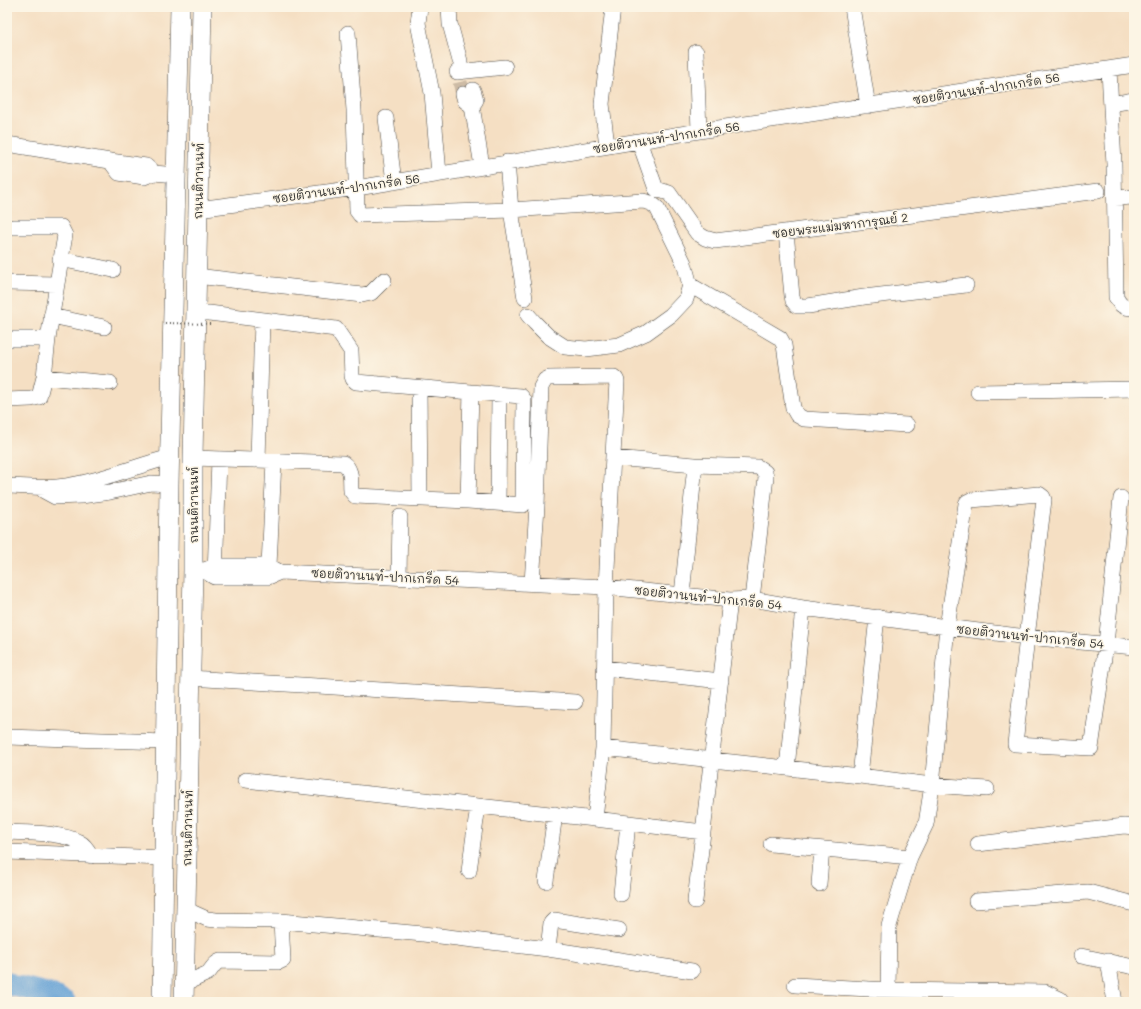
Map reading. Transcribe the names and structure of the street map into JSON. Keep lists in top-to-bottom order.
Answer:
{
  "streets": {
    "main road": ["ถนนติวานนท์"],
    "street": ["ซอยติวานนท์-ปากเกร็ด 56", "ซอยพระแม่มหาการุณย์ 2", "ซอยติวานนท์-ปากเกร็ด 54"]
  },
  "crossings": [
    ["ซอยติวานนท์-ปากเกร็ด 56", "ถนนติวานนท์"],
    ["ซอยติวานนท์-ปากเกร็ด 56", "ซอยพระแม่มหาการุณย์ 2"],
    ["ถนนติวานนท์", "ซอยติวานนท์-ปากเกร็ด 54"]
  ]
}
